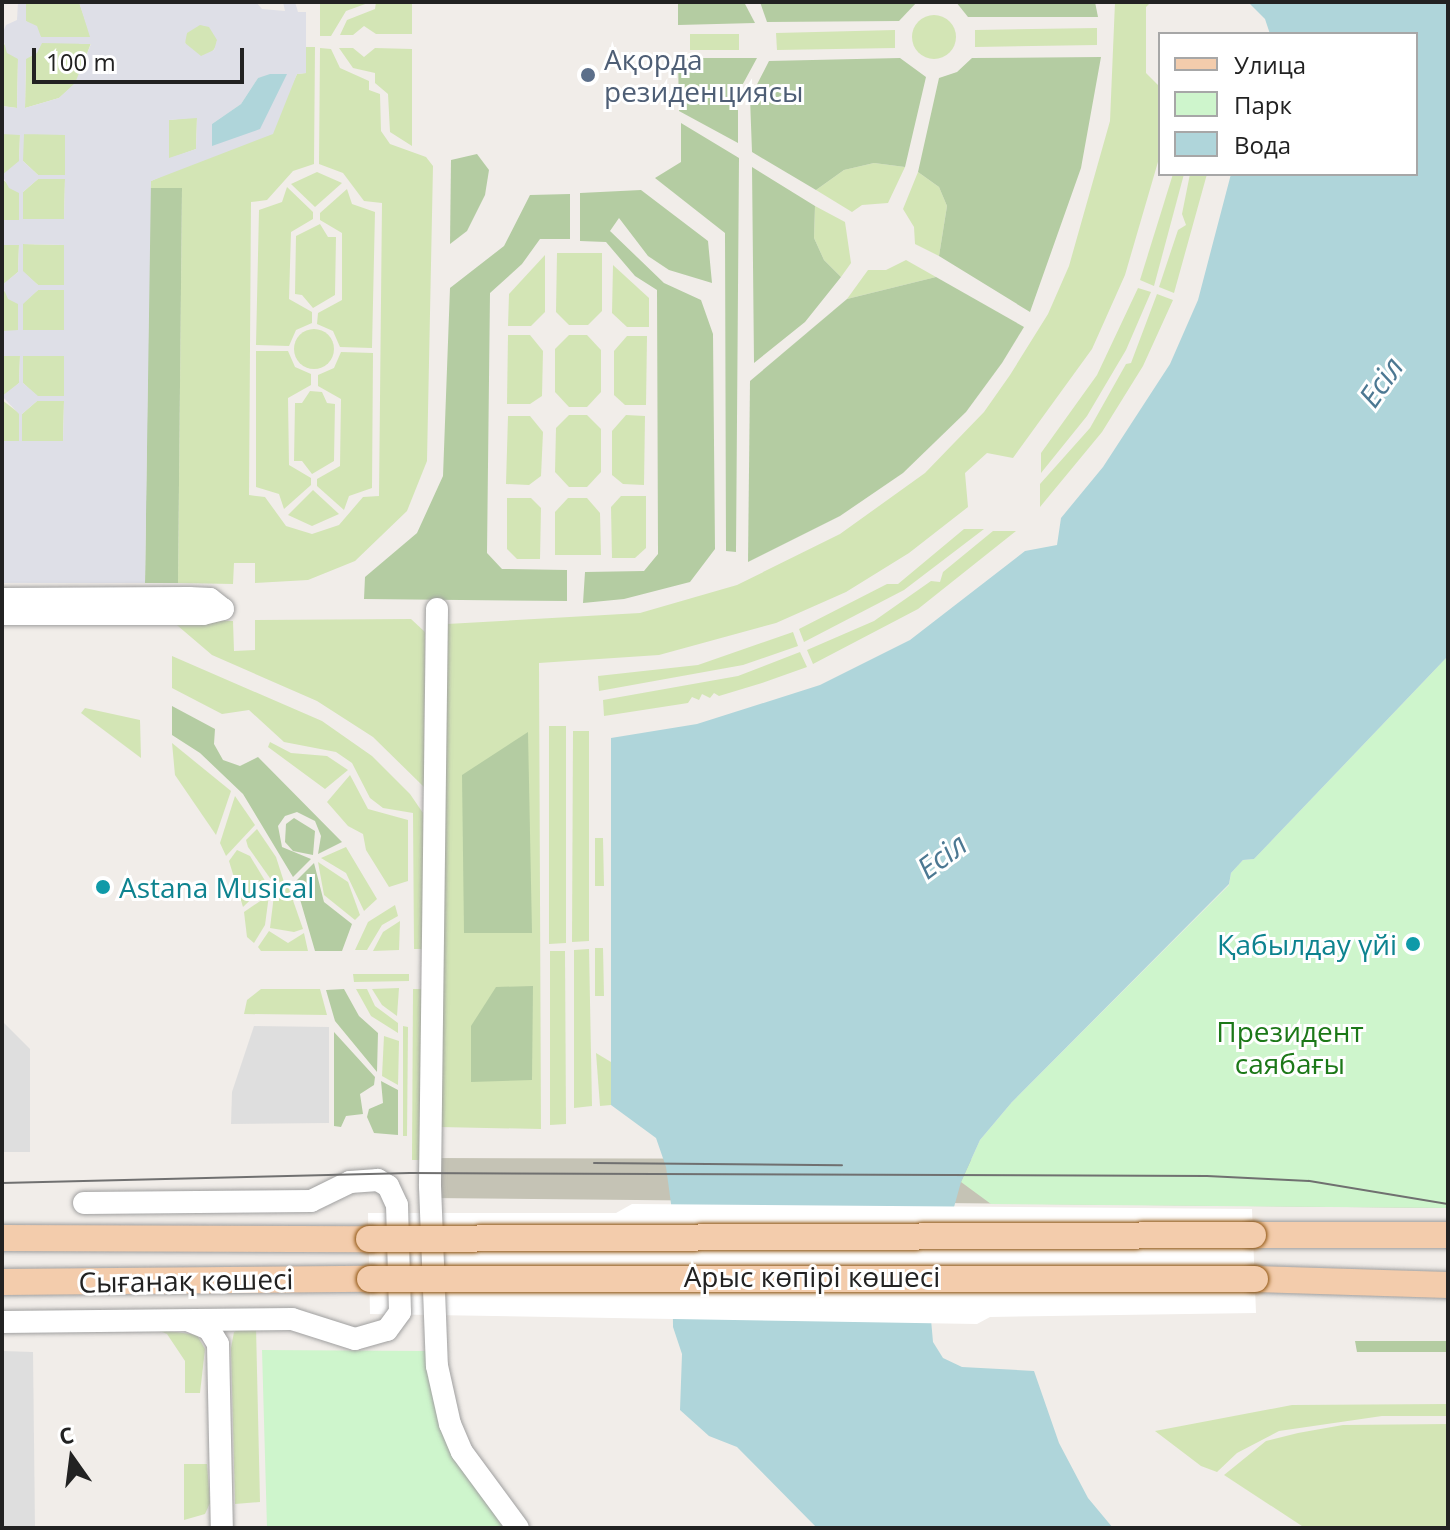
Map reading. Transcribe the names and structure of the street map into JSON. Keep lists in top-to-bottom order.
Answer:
{
  "streets": {
    "main road": ["Арыс көпірі көшесі", "Сығанақ көшесі"]
  },
  "crossings": [
    ["Арыс көпірі көшесі", "Сығанақ көшесі"]
  ],
  "water": ["Есіл"],
  "parks": ["Президент саябағы"],
  "places": ["Ақорда резиденциясы", "Astana Musical", "Қабылдау үйі"],
  "legend": ["Улица", "Парк", "Вода"],
  "scale_bar": "100 m",
  "north": "top"
}
